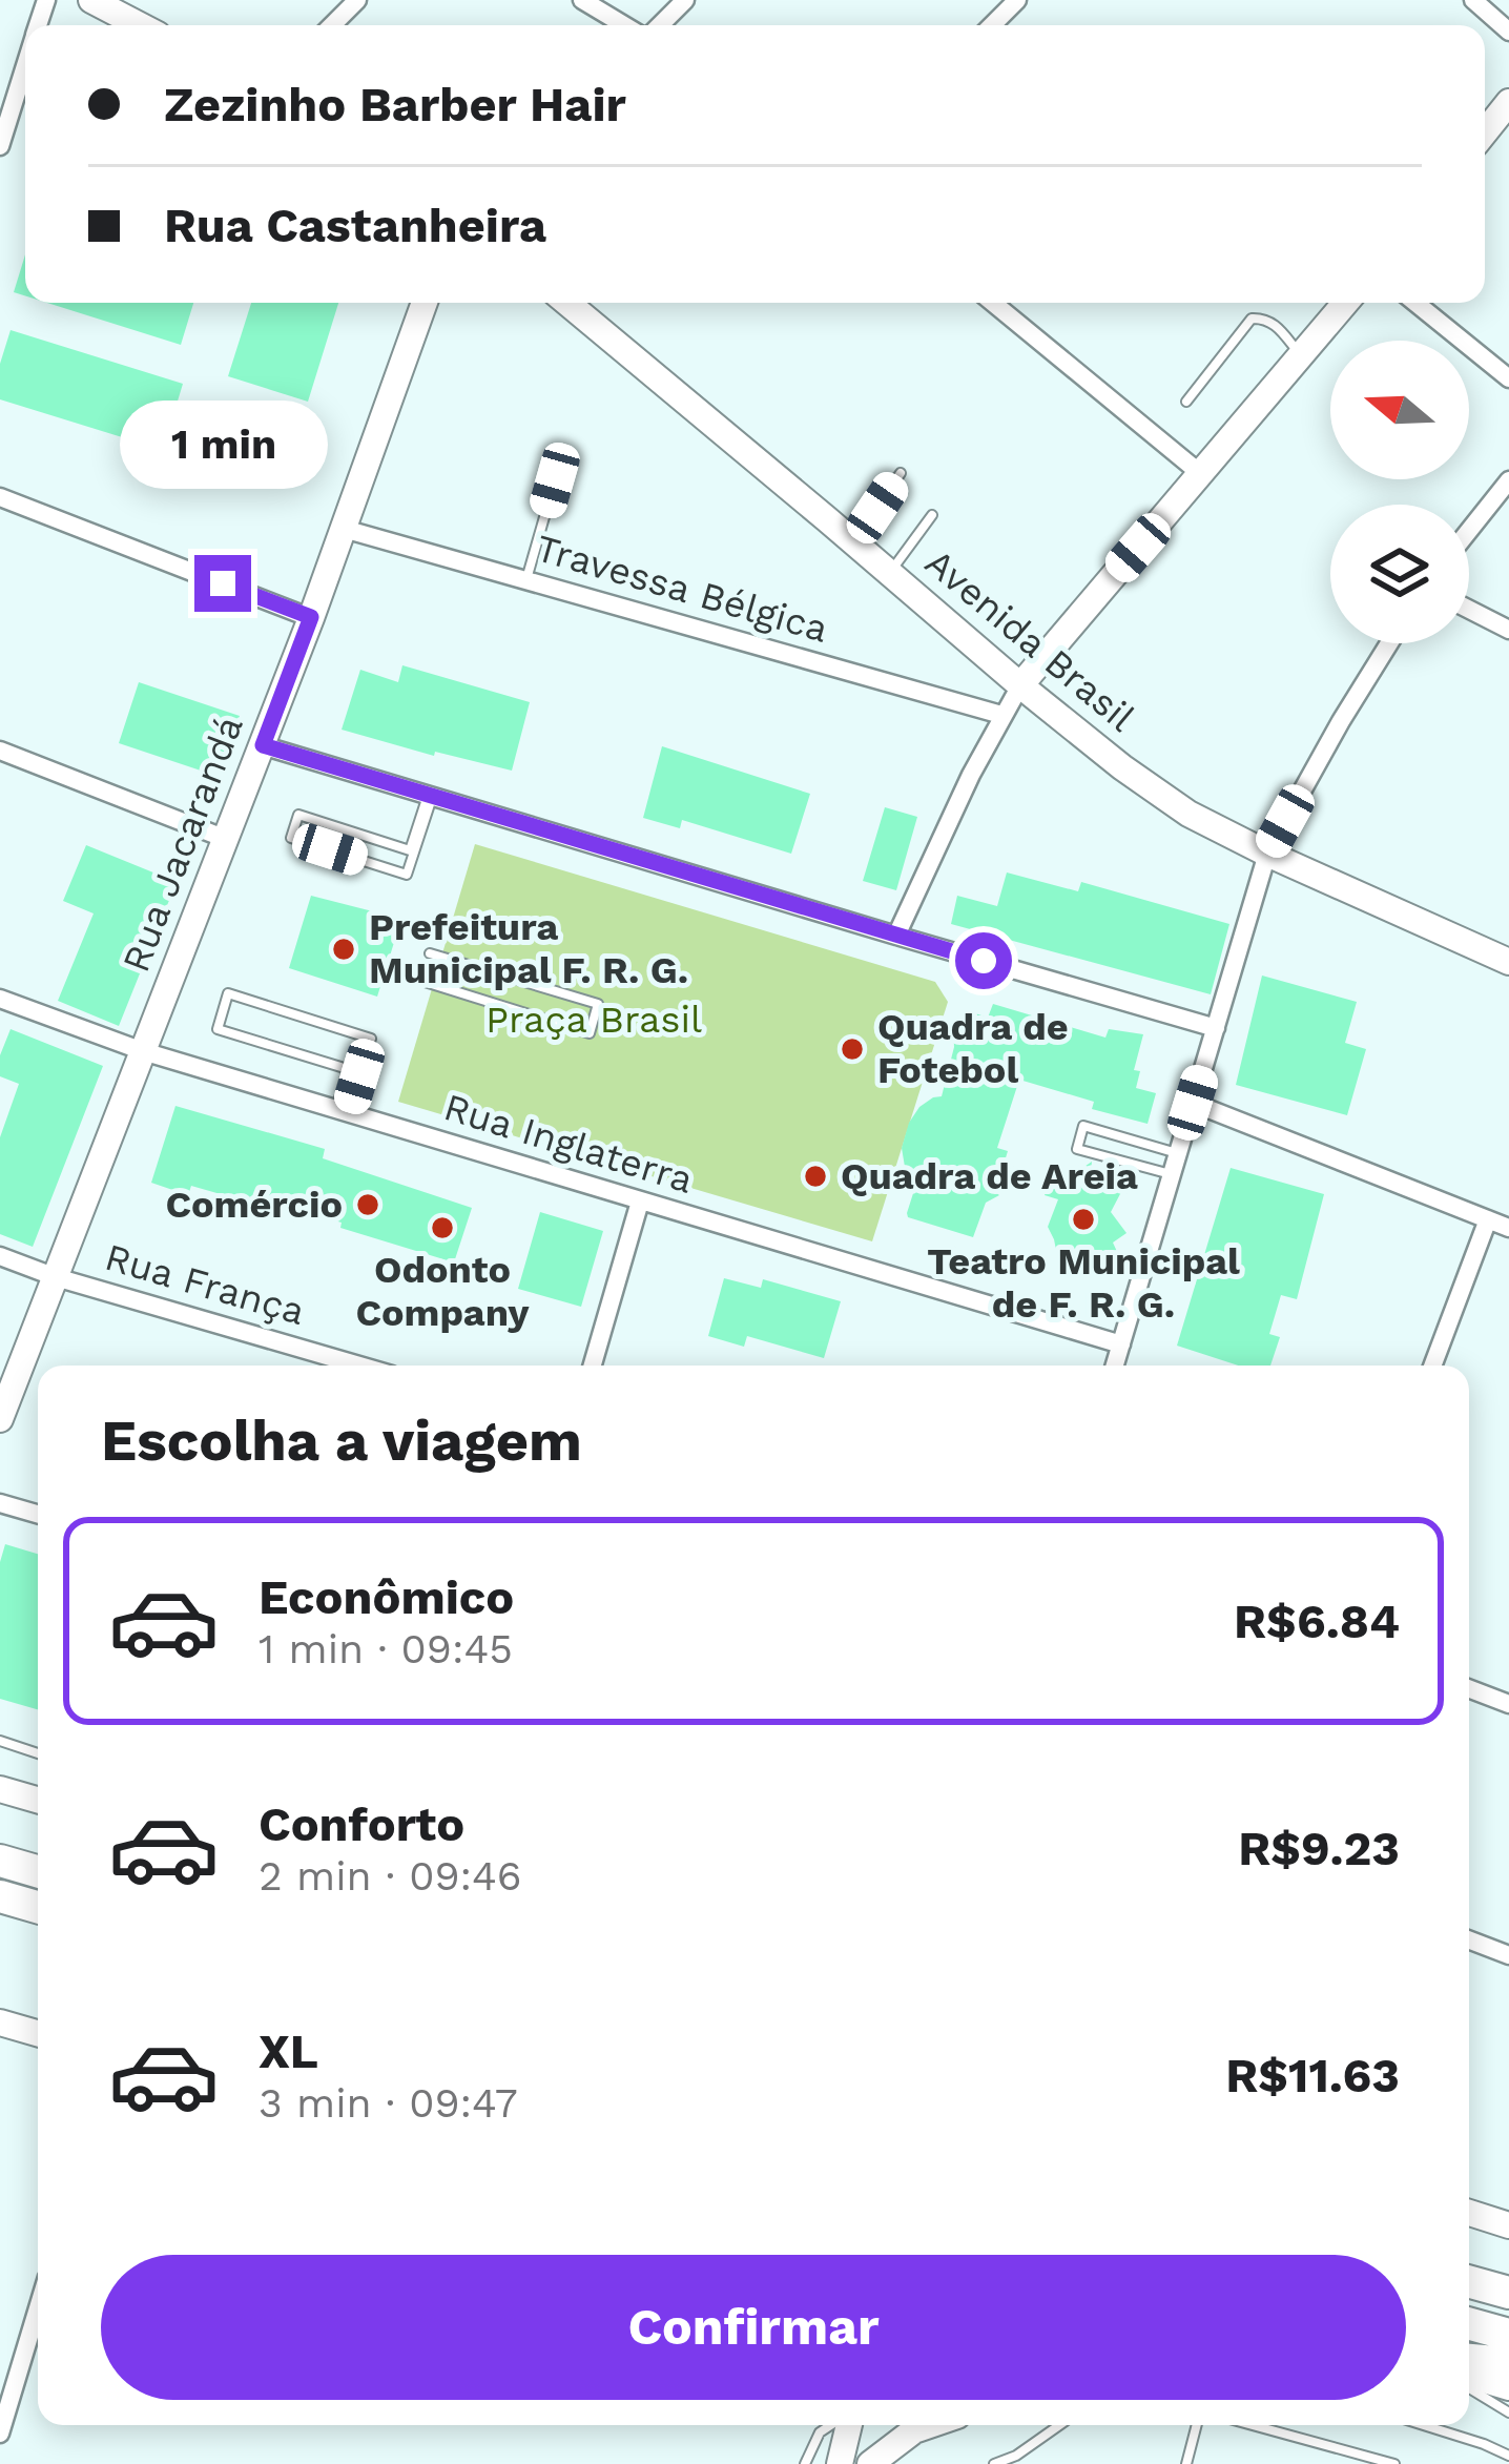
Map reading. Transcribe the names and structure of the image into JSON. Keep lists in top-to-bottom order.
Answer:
{
  "streets": {
    "street": [
      "Travessa Bélgica",
      "Avenida Brasil",
      "Rua Jacarandá",
      "Rua Inglaterra",
      "Rua França"
    ]
  },
  "crossings": [
    ["Travessa Bélgica", "Rua Jacarandá"],
    ["Rua Jacarandá", "Rua Inglaterra"],
    ["Rua Jacarandá", "Rua França"]
  ],
  "parks": ["Praça Brasil"],
  "places": [
    "Prefeitura Municipal F. R. G.",
    "Quadra de Fotebol",
    "Quadra de Areia",
    "Comércio",
    "Teatro Municipal de F. R. G.",
    "Odonto Company"
  ],
  "north": "left",
  "page": {
    "banner": ["Zezinho Barber Hair", "Rua Castanheira"],
    "bubble": "1 min",
    "heading": "Escolha a viagem",
    "list": [
      {
        "name": "Econômico",
        "note": "1 min · 09:45",
        "value": "R$6.84"
      },
      {
        "name": "Conforto",
        "note": "2 min · 09:46",
        "value": "R$9.23"
      },
      {
        "name": "XL",
        "note": "3 min · 09:47",
        "value": "R$11.63"
      }
    ],
    "buttons": "Confirmar"
  }
}
